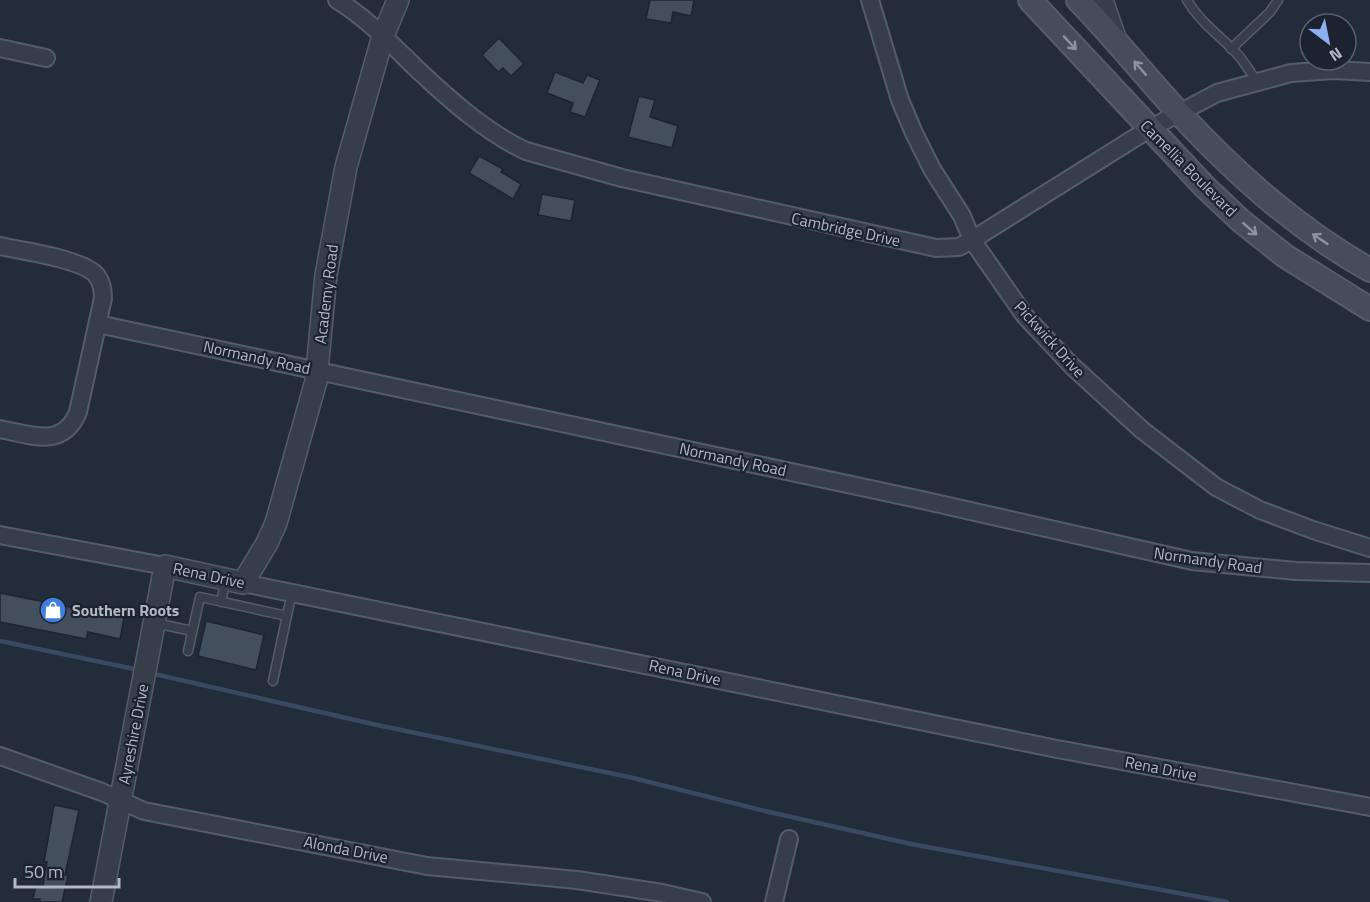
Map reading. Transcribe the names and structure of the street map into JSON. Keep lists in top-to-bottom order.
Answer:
{
  "streets": {
    "main road": ["Camellia Boulevard"],
    "street": [
      "Cambridge Drive",
      "Academy Road",
      "Pickwick Drive",
      "Normandy Road",
      "Rena Drive",
      "Ayreshire Drive",
      "Alonda Drive"
    ]
  },
  "crossings": [
    ["Camellia Boulevard", "Cambridge Drive"],
    ["Cambridge Drive", "Academy Road"],
    ["Cambridge Drive", "Pickwick Drive"],
    ["Academy Road", "Normandy Road"],
    ["Academy Road", "Rena Drive"],
    ["Rena Drive", "Ayreshire Drive"],
    ["Ayreshire Drive", "Alonda Drive"]
  ],
  "places": {
    "shop": ["Southern Roots"]
  },
  "scale_bar": "50 m",
  "north": "bottom right"
}
